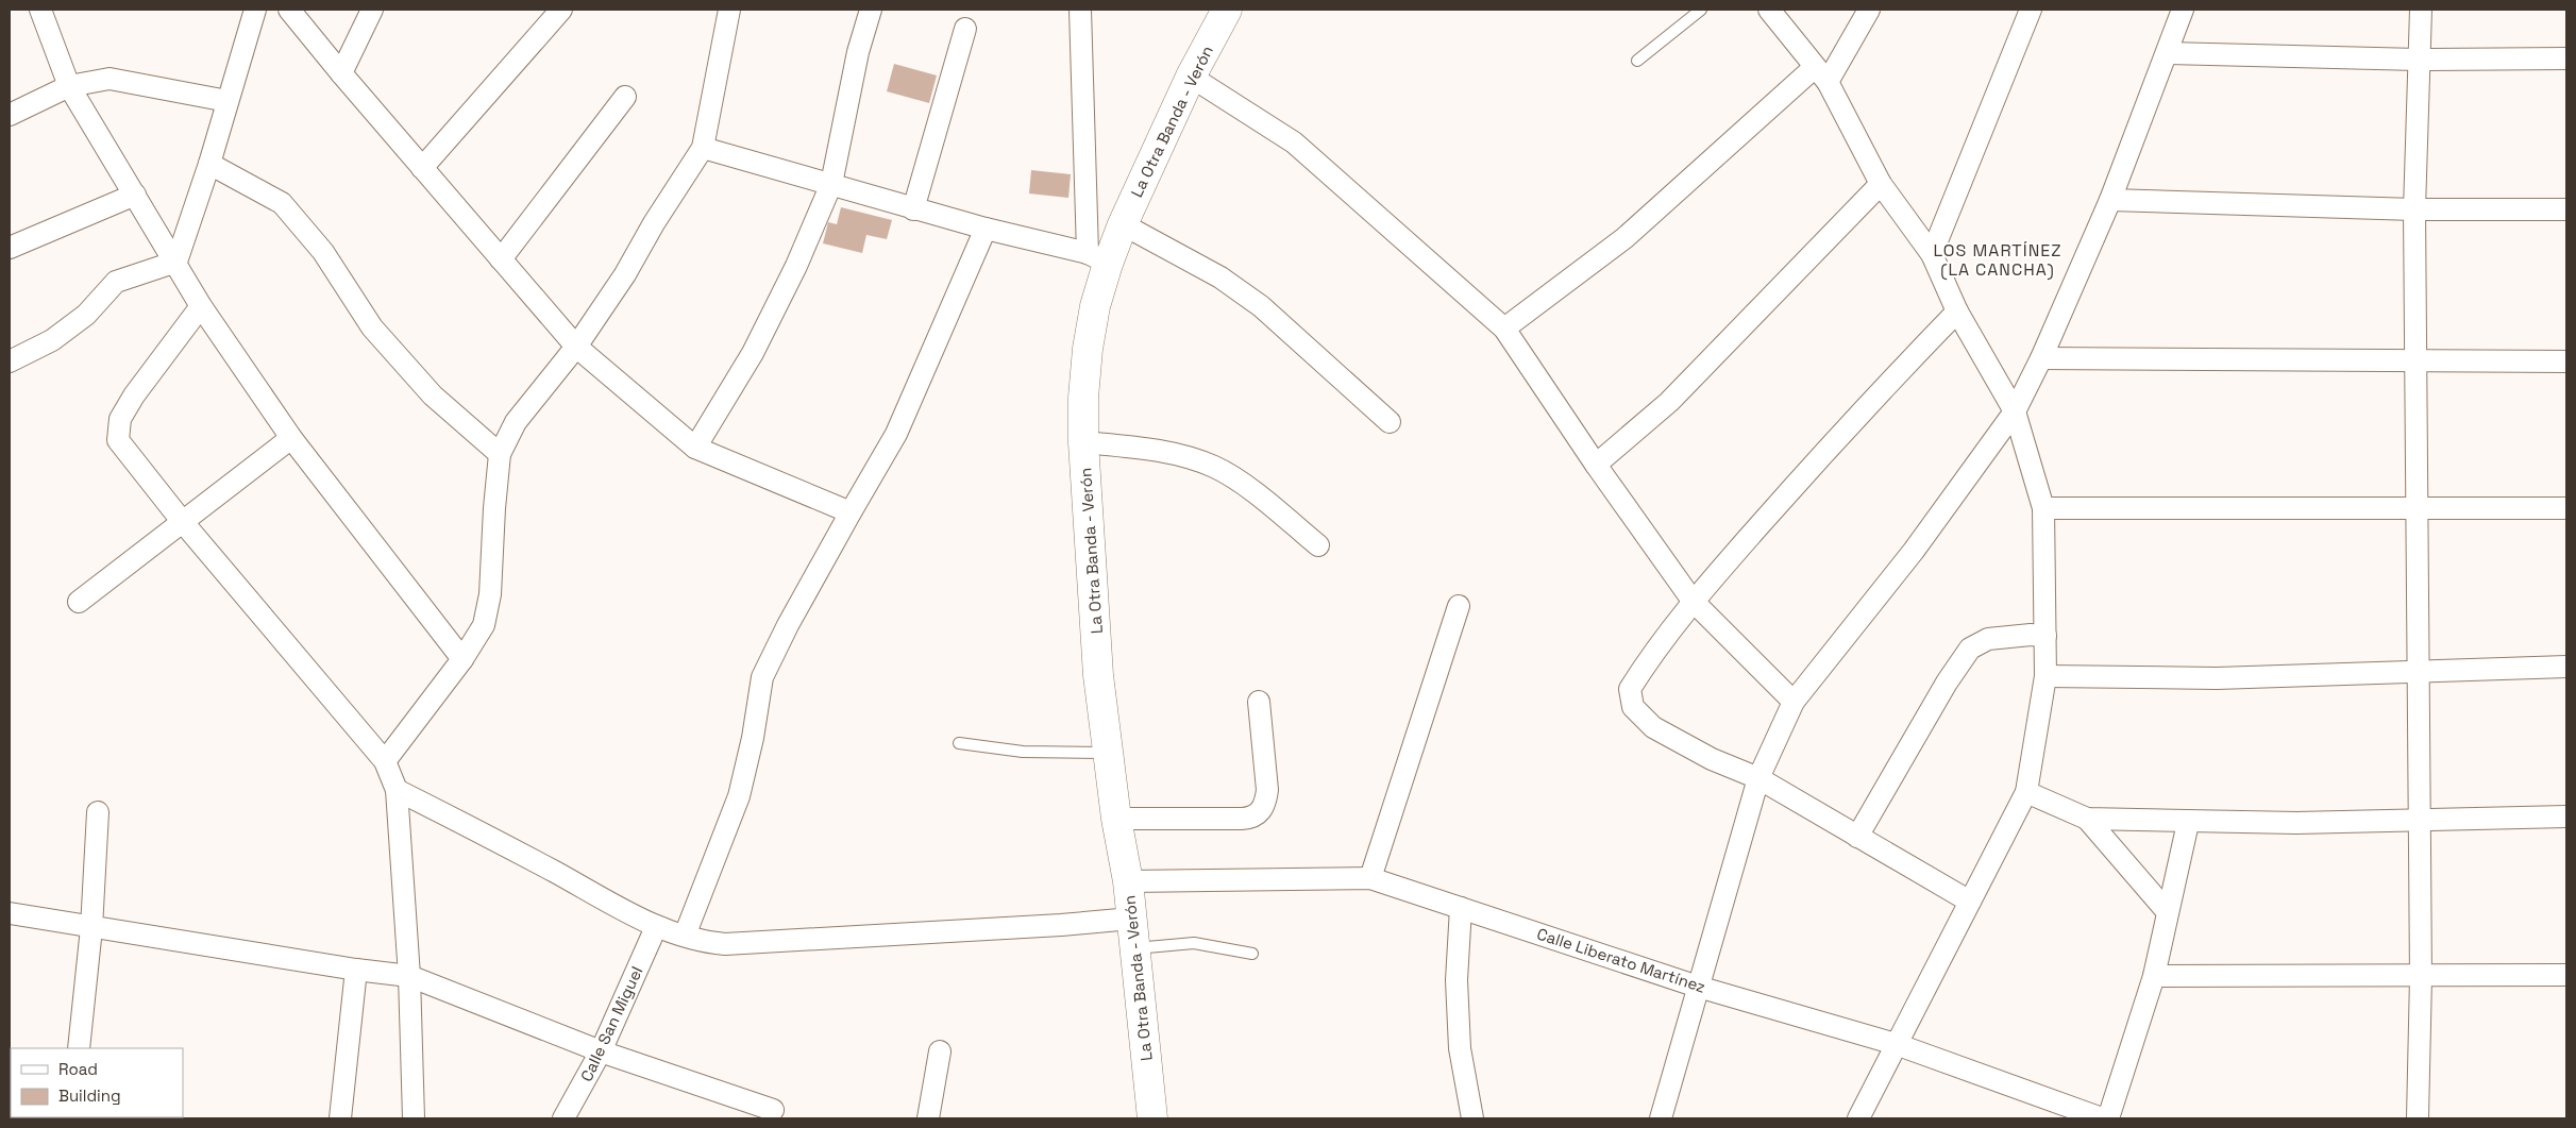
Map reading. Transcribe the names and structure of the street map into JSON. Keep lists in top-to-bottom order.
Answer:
{
  "streets": {
    "main road": ["La Otra Banda - Verón"],
    "street": ["Calle Liberato Martínez", "Calle San Miguel"]
  },
  "crossings": [
    ["La Otra Banda - Verón", "Calle Liberato Martínez"]
  ],
  "districts": ["LOS MARTÍNEZ (LA CANCHA)"],
  "legend": ["Road", "Building"]
}
